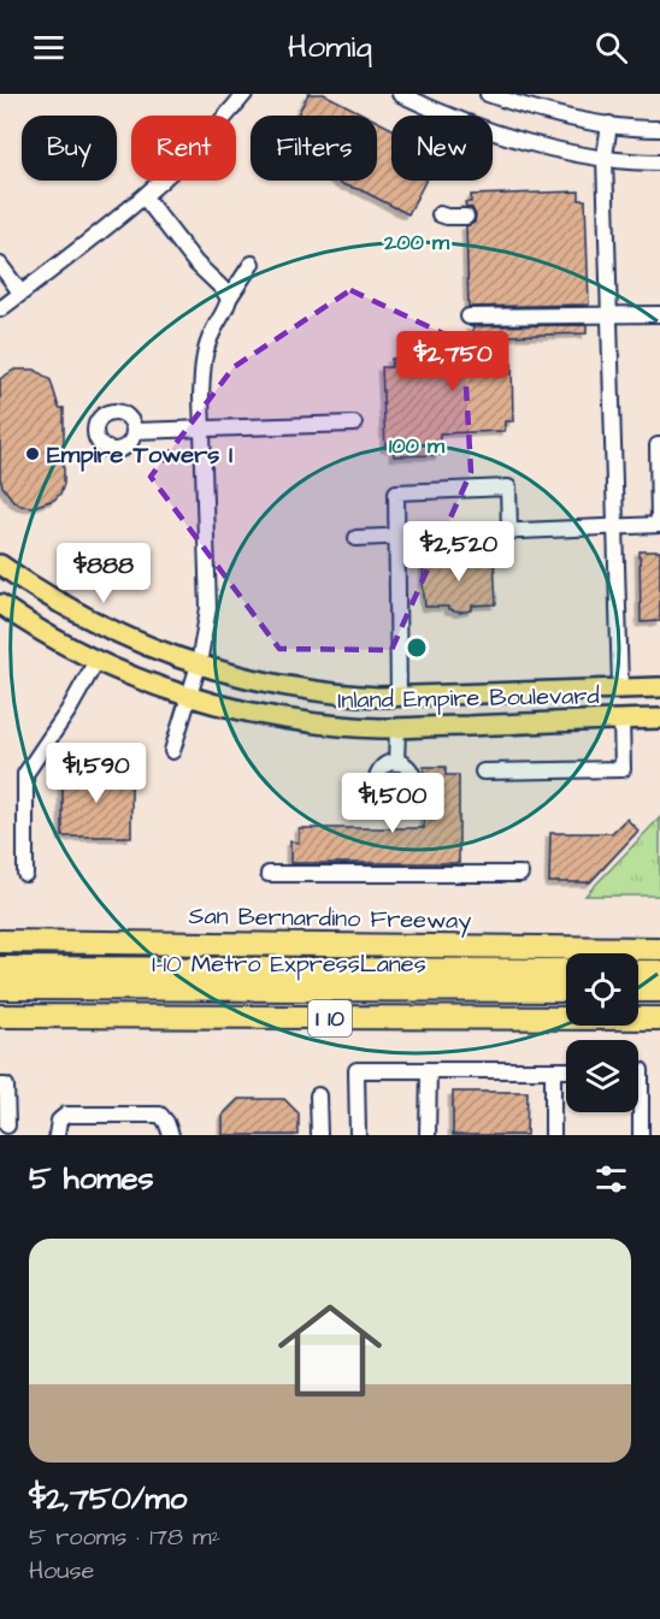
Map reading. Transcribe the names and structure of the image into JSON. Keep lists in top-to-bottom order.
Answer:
{
  "streets": {
    "highway": ["San Bernardino Freeway", "I-10 Metro ExpressLanes", "I 10"],
    "main road": ["Inland Empire Boulevard"]
  },
  "places": ["Empire Towers I"],
  "page": {
    "header": "Homiq",
    "chip": [
      "Buy",
      "Rent",
      "Filters",
      "New"
    ],
    "price": [
      "$2,750",
      "$2,520",
      "$888",
      "$1,590",
      "$1,500"
    ],
    "heading": "5 homes",
    "list": [
      {
        "name": "$2,750/mo",
        "note": "5 rooms · 178 m² · House"
      }
    ]
  },
  "rings": ["200 m", "100 m"]
}
